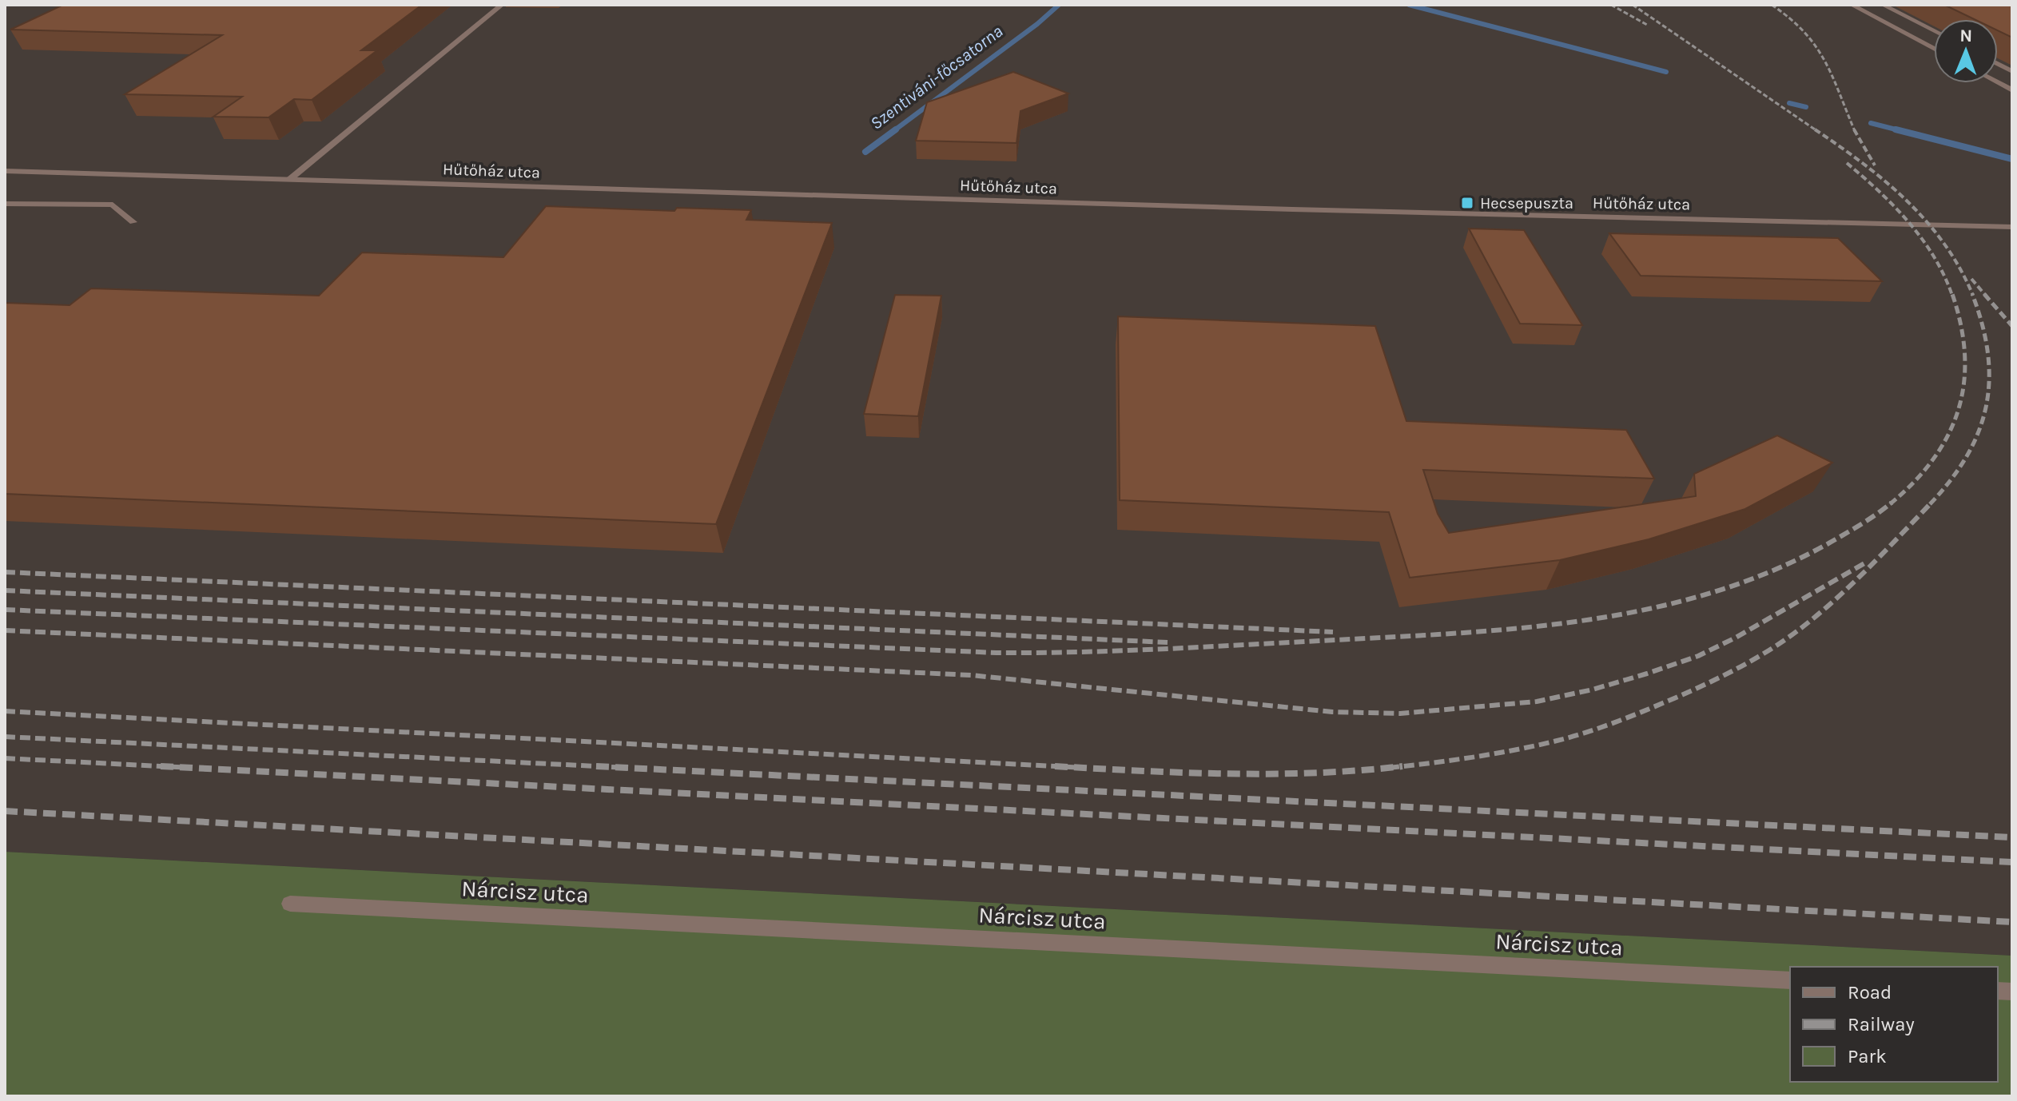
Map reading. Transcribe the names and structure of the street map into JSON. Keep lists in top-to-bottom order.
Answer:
{
  "streets": {
    "street": ["Hűtőház utca", "Nárcisz utca"]
  },
  "water": ["Szentiváni-főcsatorna"],
  "places": {
    "transit": ["Hecsepuszta"]
  },
  "legend": ["Road", "Railway", "Park"],
  "north": "top"
}
